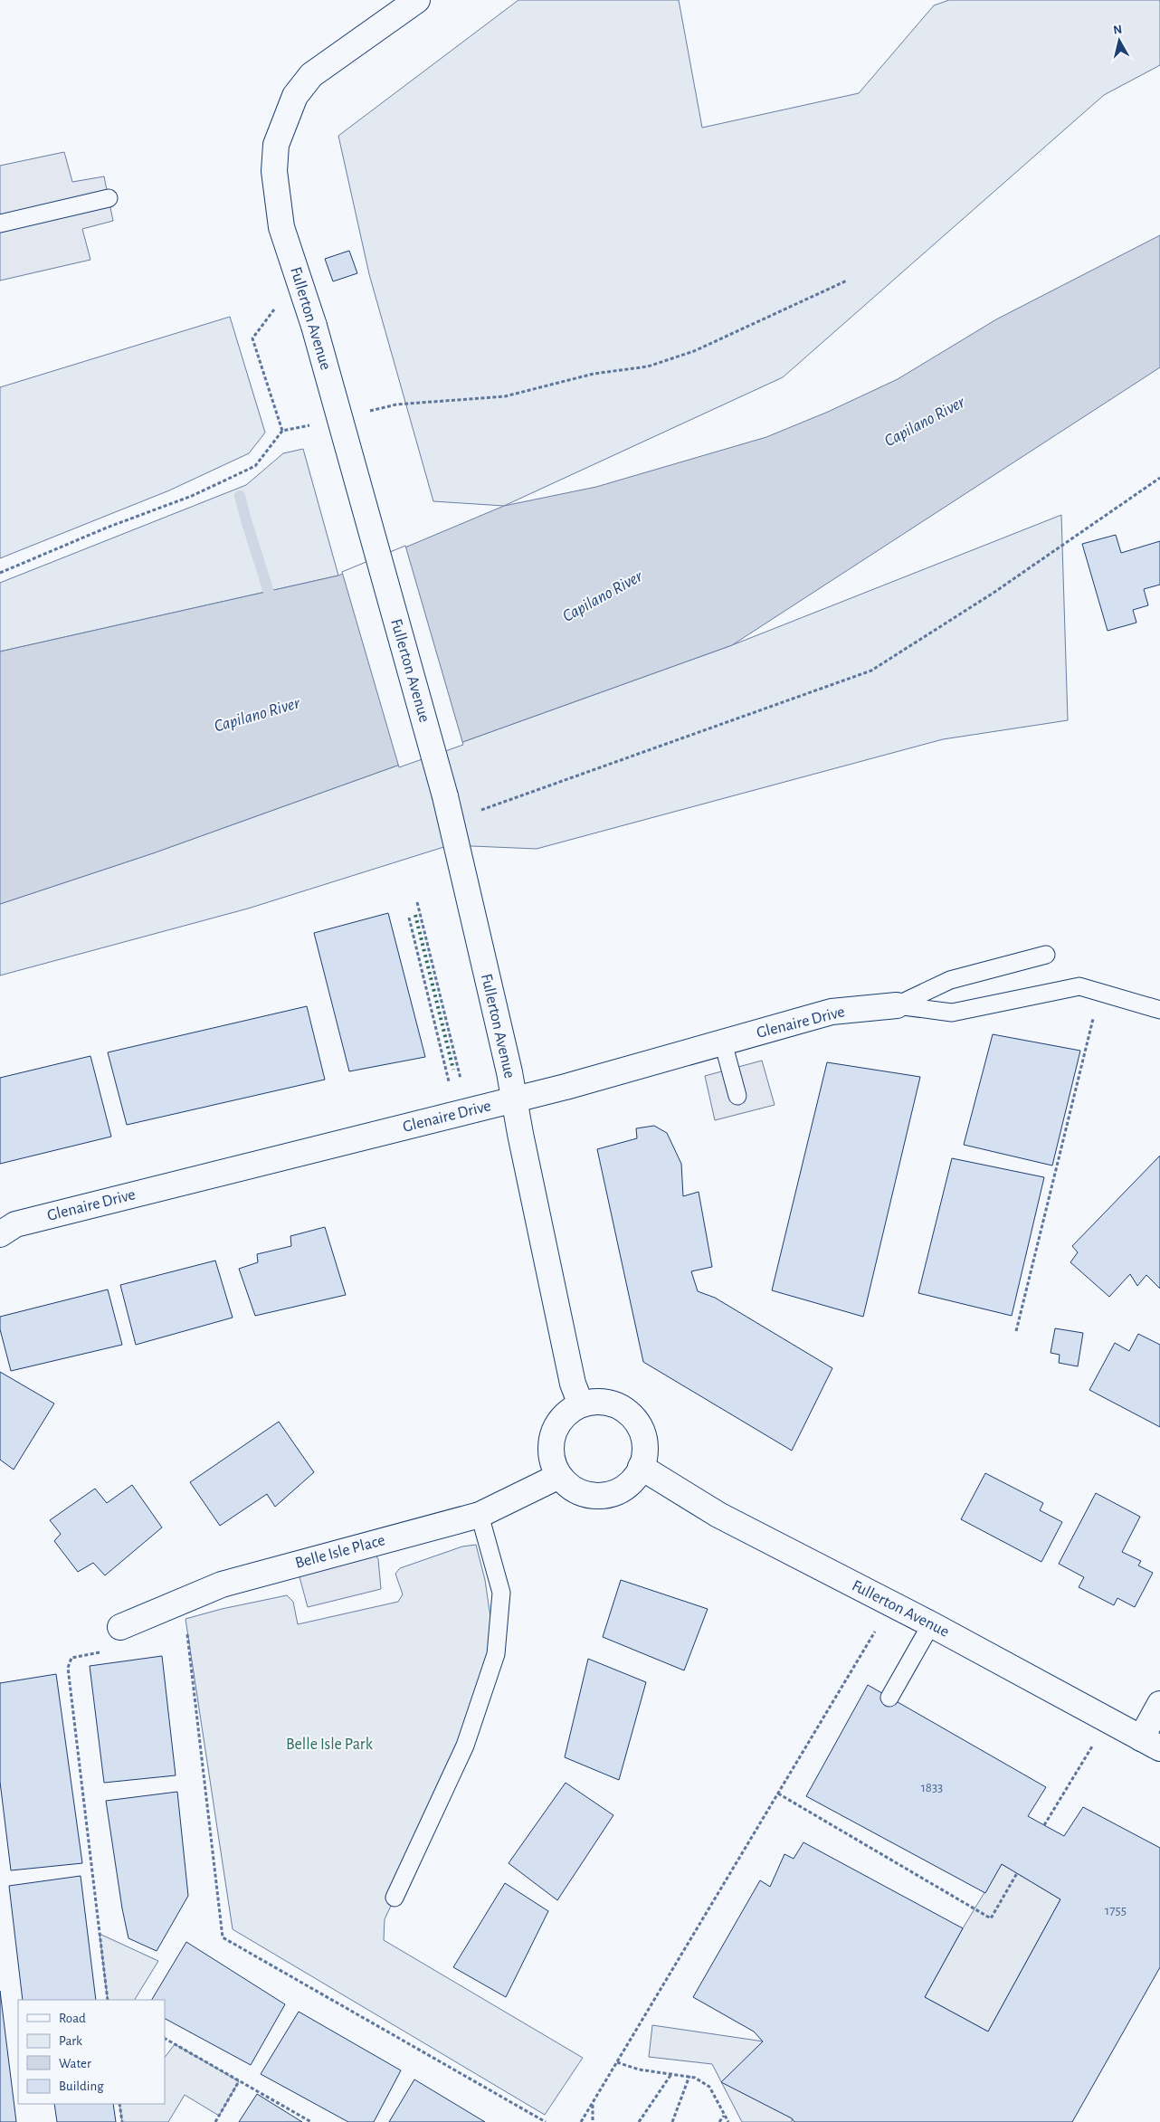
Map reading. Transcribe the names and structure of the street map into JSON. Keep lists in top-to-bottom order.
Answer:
{
  "streets": {
    "street": ["Fullerton Avenue", "Glenaire Drive", "Belle Isle Place"]
  },
  "crossings": [
    ["Fullerton Avenue", "Glenaire Drive"],
    ["Fullerton Avenue", "Belle Isle Place"]
  ],
  "water": ["Capilano River"],
  "parks": ["Belle Isle Park"],
  "house_numbers": ["1833", "1755"],
  "legend": [
    "Road",
    "Park",
    "Water",
    "Building"
  ],
  "north": "top"
}
